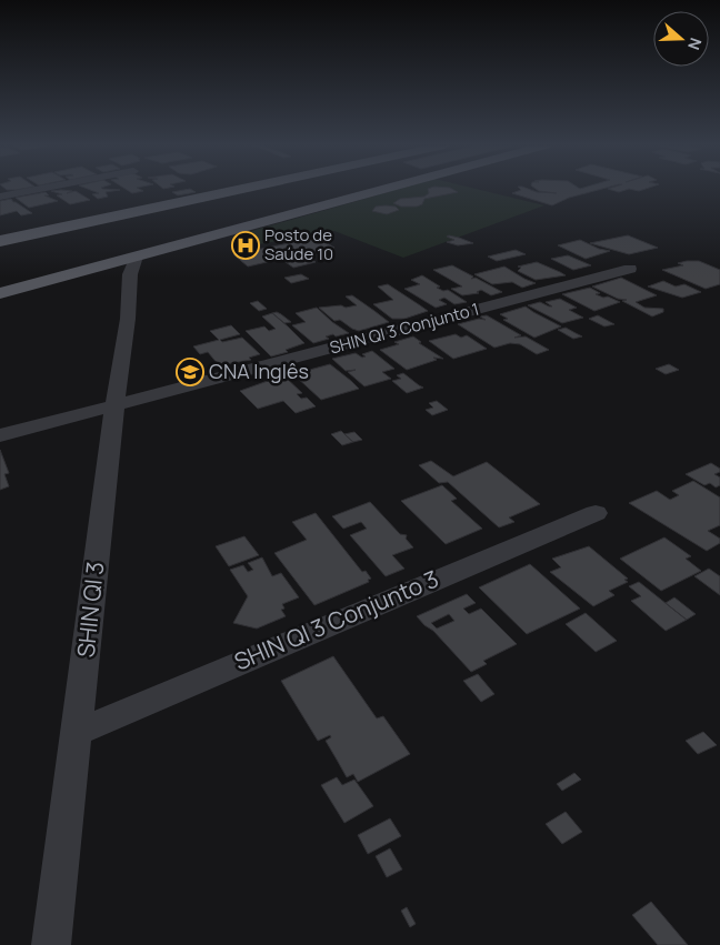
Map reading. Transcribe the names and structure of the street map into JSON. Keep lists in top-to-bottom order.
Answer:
{
  "streets": {
    "street": ["SHIN QI 3 Conjunto 1", "SHIN QI 3", "SHIN QI 3 Conjunto 3"]
  },
  "crossings": [
    ["SHIN QI 3 Conjunto 1", "SHIN QI 3"],
    ["SHIN QI 3", "SHIN QI 3 Conjunto 3"]
  ],
  "places": {
    "hospital": ["Posto de Saúde 10"],
    "school or university": ["CNA Inglês"]
  },
  "north": "right"
}
